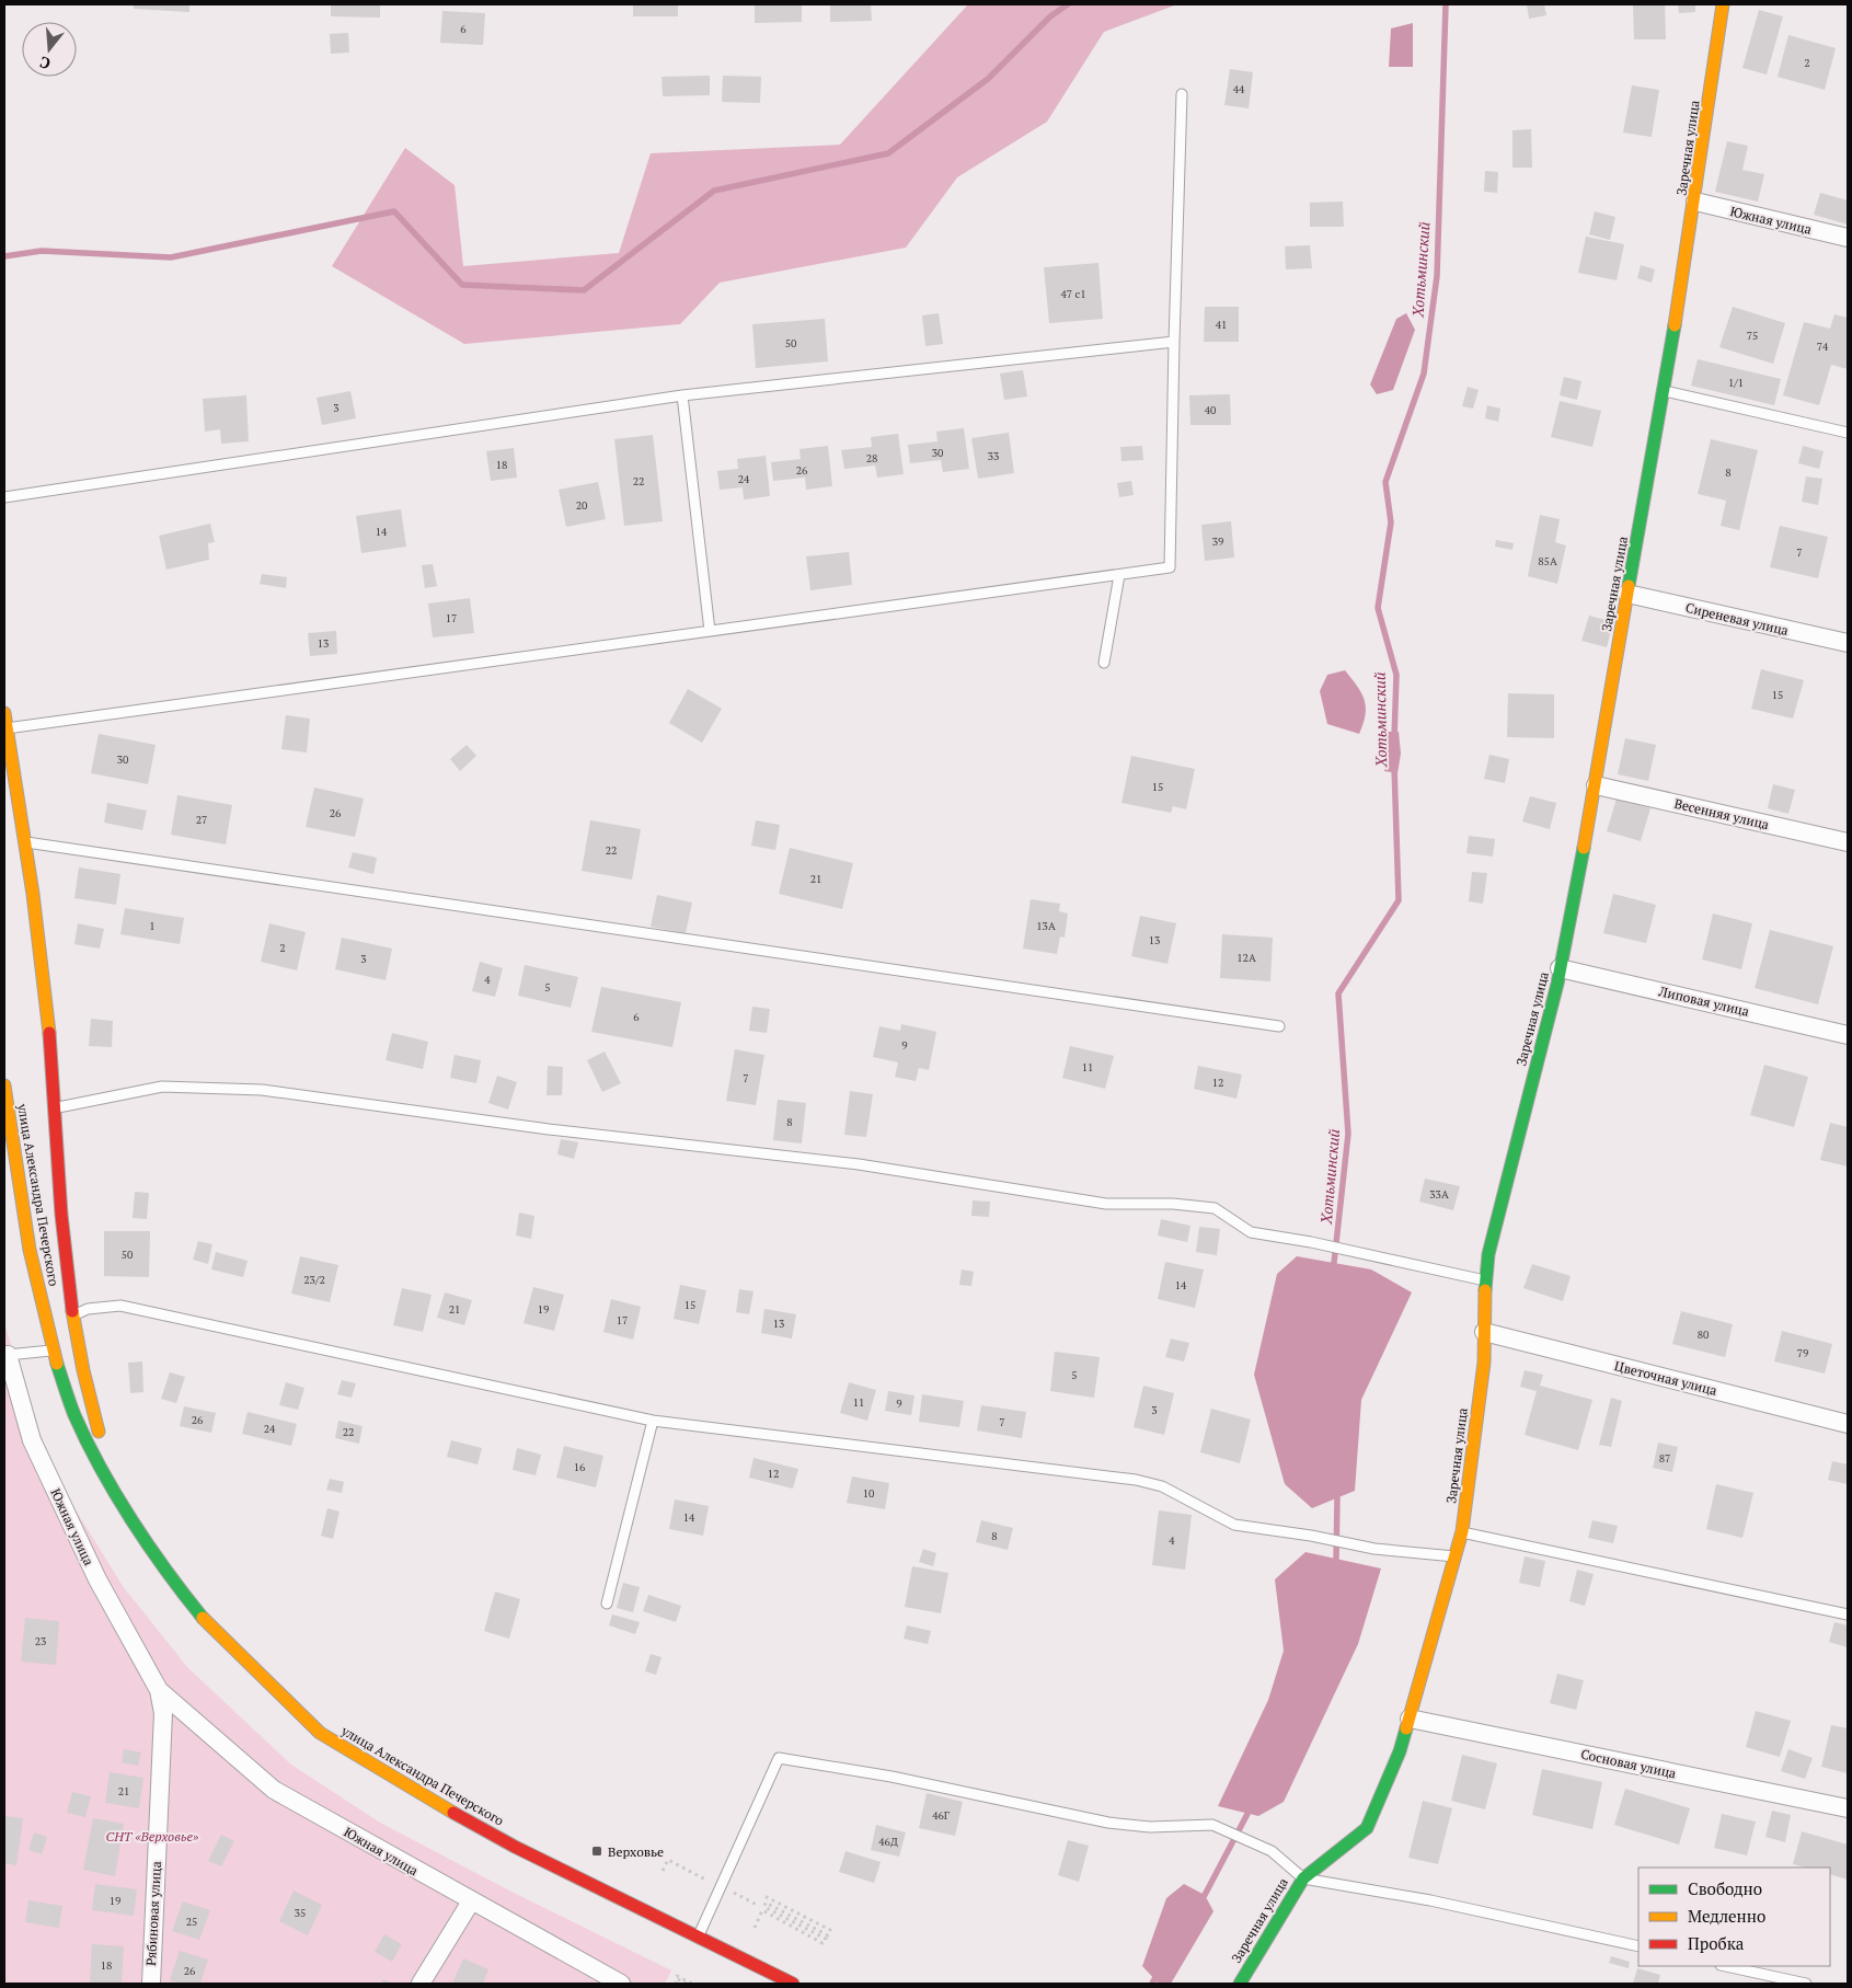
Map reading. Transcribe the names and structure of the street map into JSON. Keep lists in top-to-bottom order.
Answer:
{
  "streets": {
    "street": [
      "Заречная улица",
      "Южная улица",
      "Сиреневая улица",
      "Весенняя улица",
      "Липовая улица",
      "улица Александра Печерского",
      "Цветочная улица",
      "Сосновая улица",
      "Рябиновая улица"
    ]
  },
  "crossings": [
    ["Заречная улица", "Южная улица"],
    ["Заречная улица", "Сиреневая улица"],
    ["Заречная улица", "Весенняя улица"],
    ["Заречная улица", "Липовая улица"],
    ["Заречная улица", "Цветочная улица"],
    ["Заречная улица", "Сосновая улица"],
    ["Южная улица", "Рябиновая улица"]
  ],
  "water": ["Хотьминский"],
  "parks": ["СНТ «Верховье»"],
  "places": {
    "transit": ["Верховье"]
  },
  "house_numbers": [
    "6",
    "2",
    "44",
    "47 с1",
    "41",
    "75",
    "50",
    "74",
    "1/1",
    "3",
    "40",
    "30",
    "33",
    "28",
    "18",
    "26",
    "8",
    "24",
    "22",
    "20",
    "14",
    "39",
    "7",
    "85А",
    "17",
    "13",
    "15",
    "30",
    "15",
    "26",
    "27",
    "22",
    "21",
    "1",
    "13А",
    "13",
    "2",
    "12А",
    "3",
    "4",
    "5",
    "6",
    "9",
    "11",
    "7",
    "12",
    "8",
    "33А",
    "50",
    "23/2",
    "14",
    "15",
    "21",
    "19",
    "17",
    "13",
    "80",
    "79",
    "5",
    "11",
    "9",
    "3",
    "26",
    "7",
    "24",
    "22",
    "87",
    "16",
    "12",
    "10",
    "14",
    "8",
    "4",
    "23",
    "21",
    "46Г",
    "46Д",
    "19",
    "35",
    "25",
    "18",
    "26"
  ],
  "legend": ["Свободно", "Медленно", "Пробка"],
  "north": "bottom"
}
